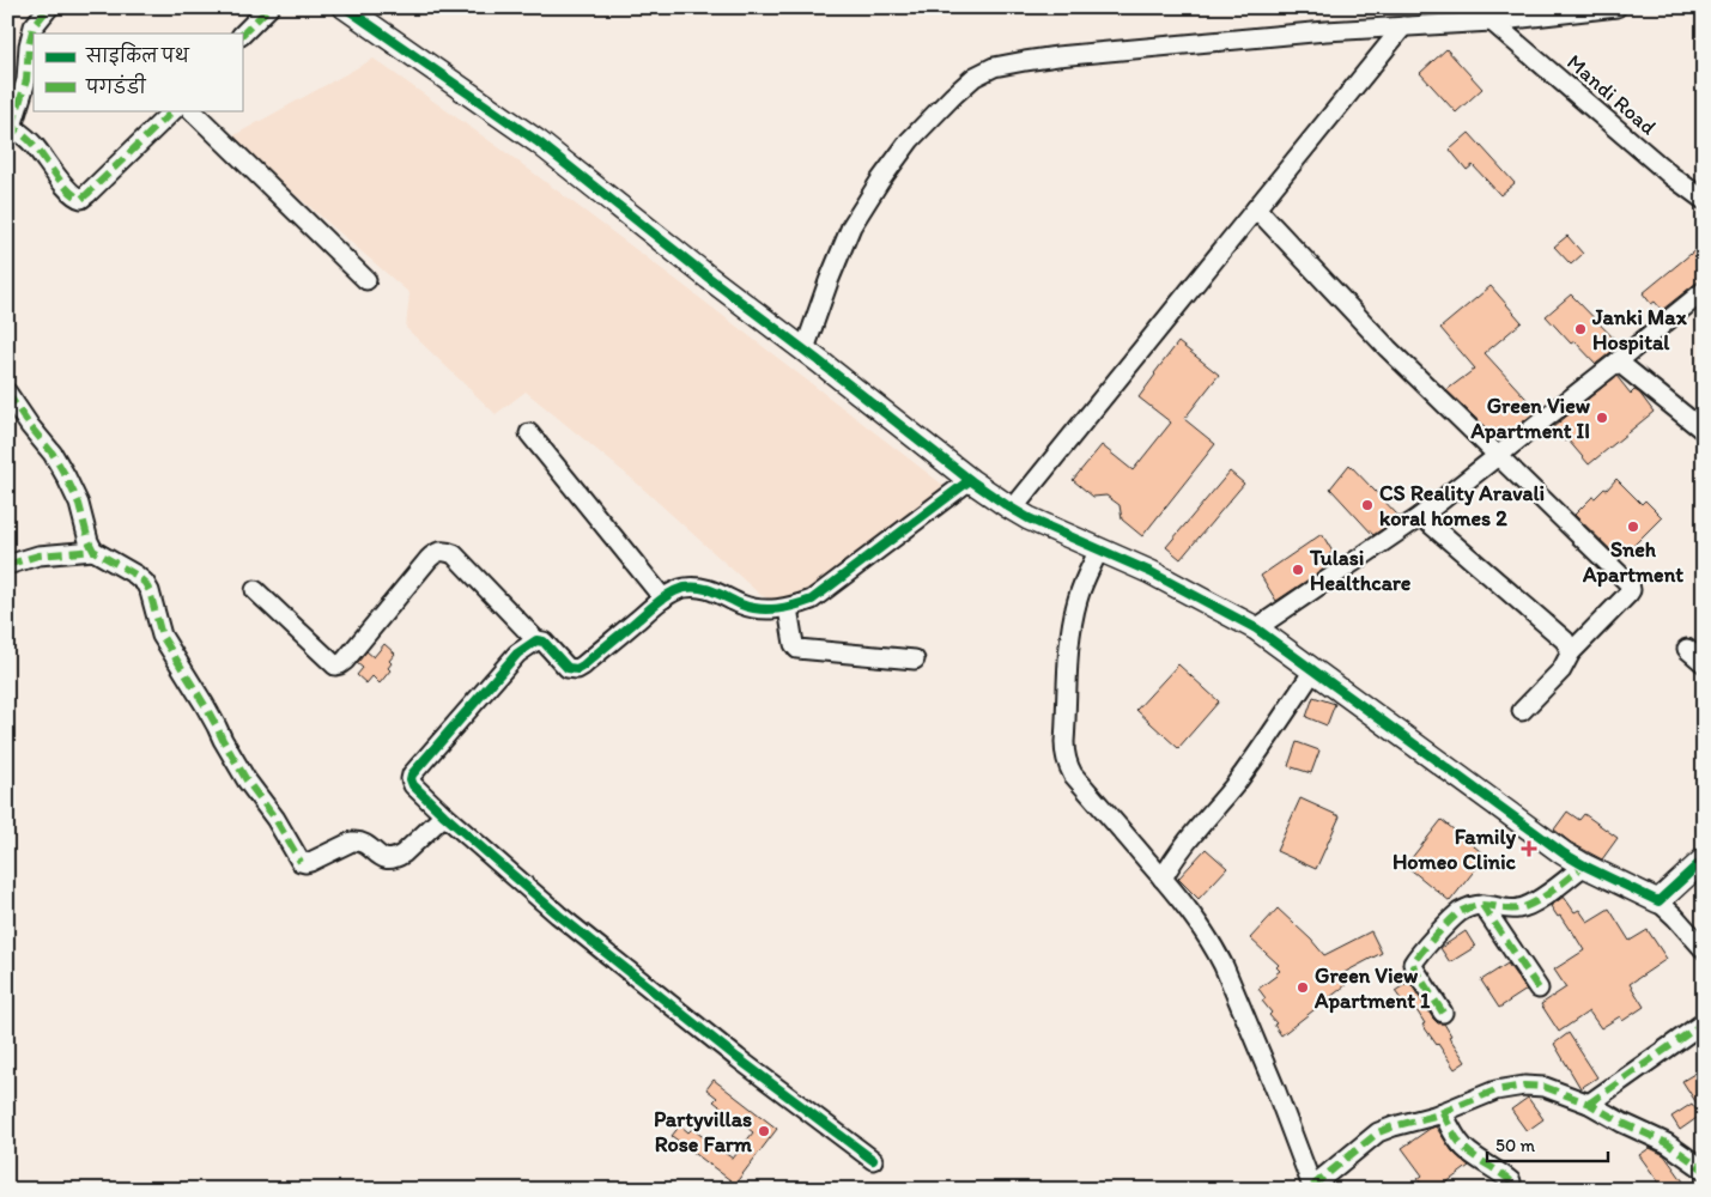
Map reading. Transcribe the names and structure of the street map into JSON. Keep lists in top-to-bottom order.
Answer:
{
  "streets": {
    "street": ["Mandi Road"]
  },
  "places": {
    "other": [
      "Janki Max Hospital",
      "Green View Apartment II",
      "CS Reality Aravali koral homes 2",
      "Sneh Apartment",
      "Tulasi Healthcare",
      "Green View Apartment 1",
      "Partyvillas Rose Farm"
    ],
    "health": ["Family Homeo Clinic"]
  },
  "legend": ["साइकिल पथ", "पगडंडी"],
  "scale_bar": "50 m"
}
